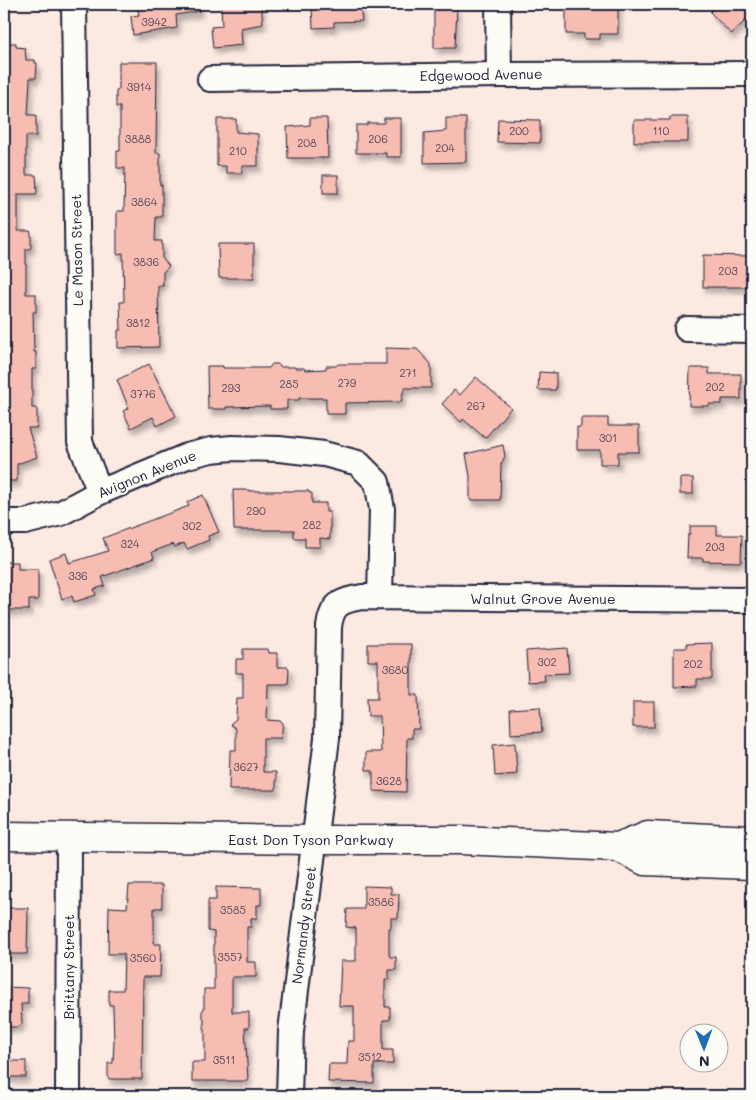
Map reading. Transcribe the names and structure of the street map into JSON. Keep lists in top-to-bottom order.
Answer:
{
  "streets": {
    "main road": ["East Don Tyson Parkway"],
    "street": [
      "Edgewood Avenue",
      "Le Mason Street",
      "Avignon Avenue",
      "Walnut Grove Avenue",
      "Normandy Street",
      "Brittany Street"
    ]
  },
  "crossings": [
    ["Le Mason Street", "Avignon Avenue"],
    ["Avignon Avenue", "Walnut Grove Avenue"],
    ["Walnut Grove Avenue", "Normandy Street"],
    ["East Don Tyson Parkway", "Normandy Street"],
    ["East Don Tyson Parkway", "Brittany Street"]
  ],
  "house_numbers": [
    "3942",
    "3914",
    "200",
    "110",
    "3888",
    "206",
    "208",
    "204",
    "210",
    "3864",
    "3836",
    "203",
    "3812",
    "271",
    "279",
    "285",
    "202",
    "293",
    "3776",
    "267",
    "301",
    "290",
    "282",
    "302",
    "324",
    "203",
    "336",
    "302",
    "202",
    "3680",
    "3627",
    "3628",
    "3586",
    "3585",
    "3557",
    "3560",
    "3512",
    "3511"
  ],
  "north": "bottom"
}
